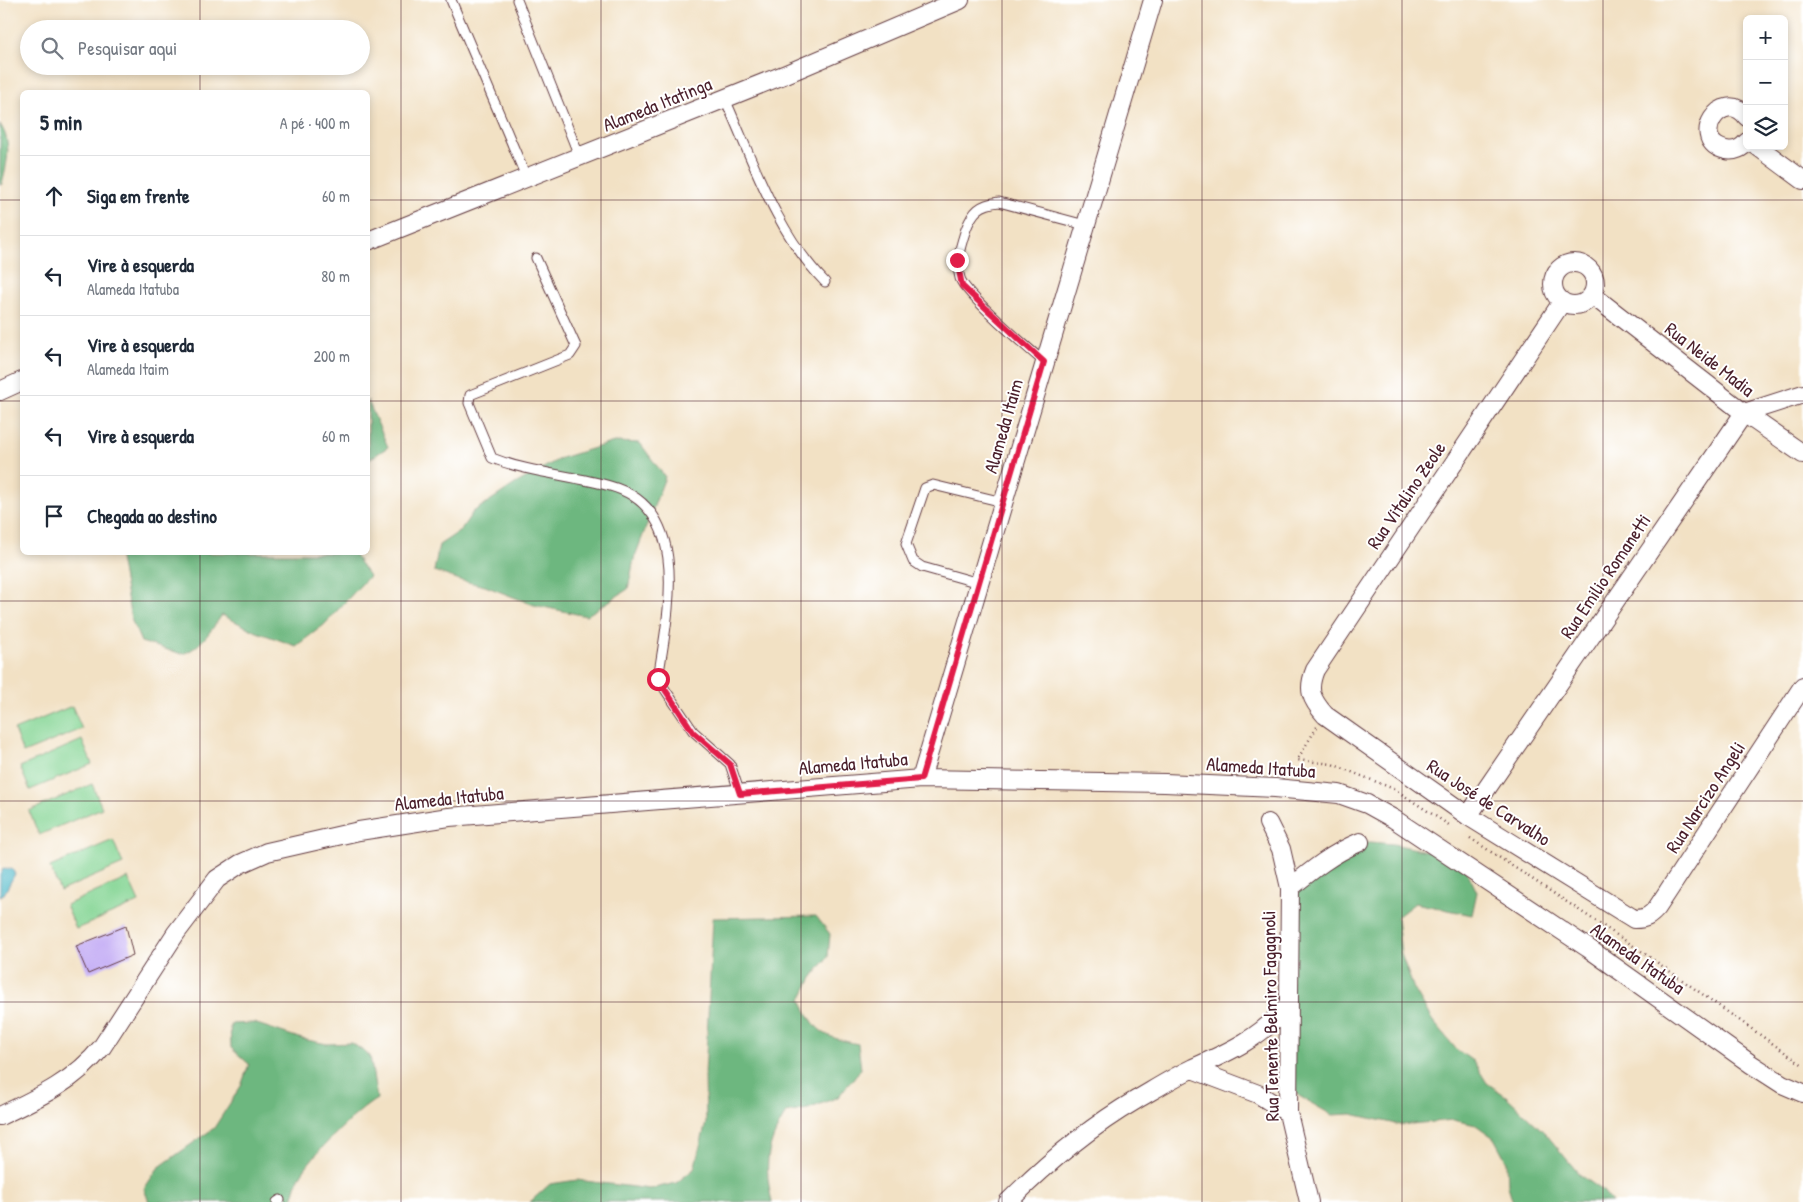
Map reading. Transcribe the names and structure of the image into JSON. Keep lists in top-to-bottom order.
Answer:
{
  "streets": {
    "street": [
      "Alameda Itatinga",
      "Rua Neide Madia",
      "Alameda Itaim",
      "Rua Vitalino Zeole",
      "Rua Emilio Romanetti",
      "Alameda Itatuba",
      "Rua Narcizo Angeli",
      "Rua José de Carvalho",
      "Rua Tenente Belmiro Fagagnoli"
    ]
  },
  "crossings": [
    ["Rua Neide Madia", "Rua Vitalino Zeole"],
    ["Rua Neide Madia", "Rua Emilio Romanetti"],
    ["Alameda Itaim", "Alameda Itatuba"],
    ["Rua Vitalino Zeole", "Rua José de Carvalho"],
    ["Rua Emilio Romanetti", "Rua José de Carvalho"],
    ["Rua Narcizo Angeli", "Rua José de Carvalho"]
  ],
  "page": {
    "map_buttons": ["+", "−"],
    "search": "Pesquisar aqui",
    "heading": ["5 min", "A pé · 400 m"],
    "list": [
      ["Siga em frente", "60 m"],
      ["Vire à esquerda", "Alameda Itatuba", "80 m"],
      ["Vire à esquerda", "Alameda Itaim", "200 m"],
      ["Vire à esquerda", "60 m"],
      "Chegada ao destino"
    ]
  }
}
